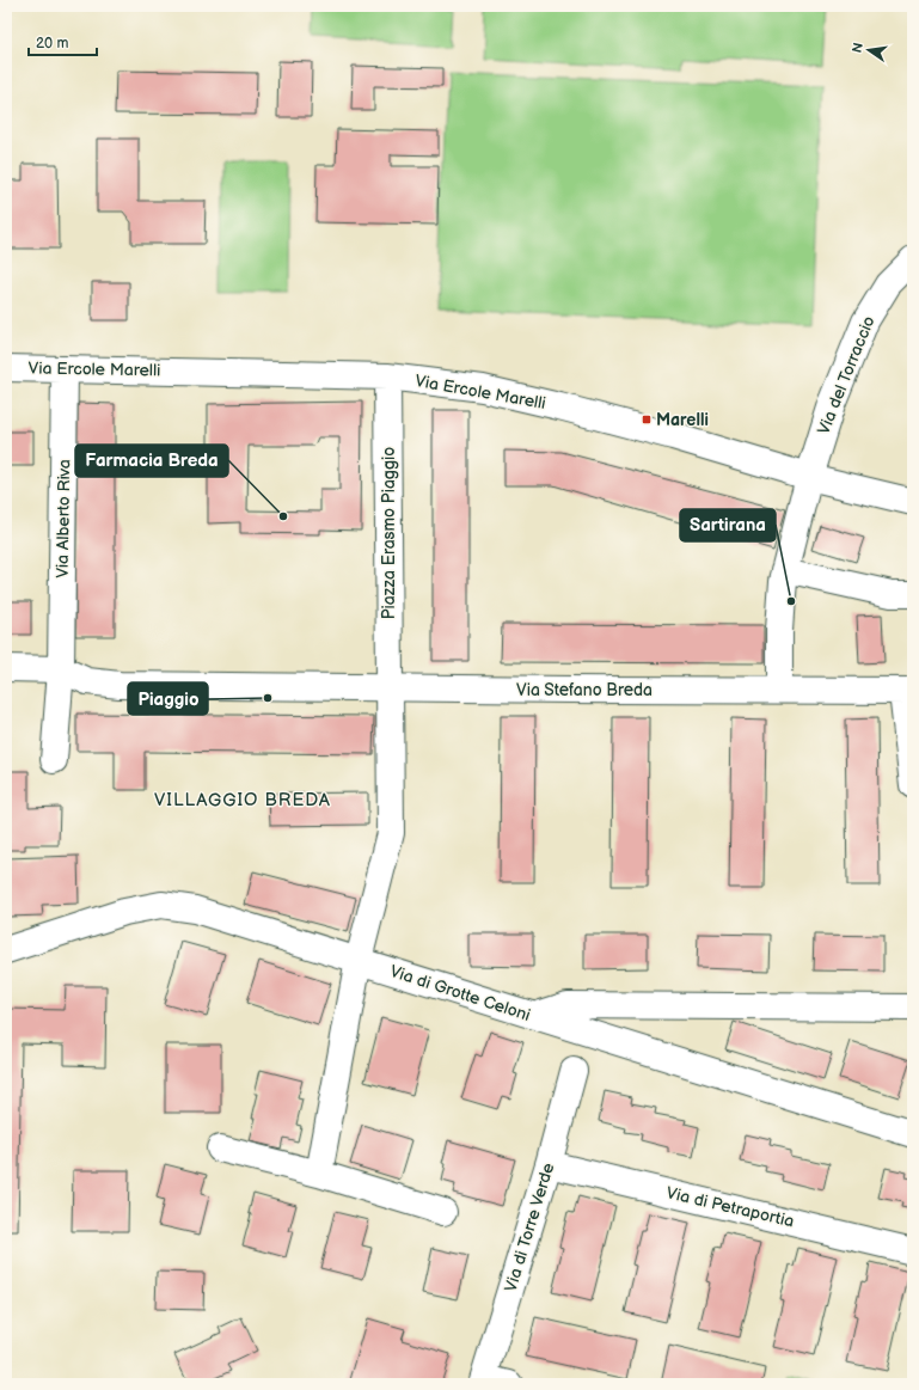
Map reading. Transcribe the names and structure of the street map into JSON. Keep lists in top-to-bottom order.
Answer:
{
  "streets": {
    "street": [
      "Via Ercole Marelli",
      "Via del Torraccio",
      "Via Alberto Riva",
      "Piazza Erasmo Piaggio",
      "Via Stefano Breda",
      "Via di Grotte Celoni",
      "Via di Petraportia",
      "Via di Torre Verde"
    ]
  },
  "crossings": [
    ["Via Ercole Marelli", "Via del Torraccio"],
    ["Via Ercole Marelli", "Via Alberto Riva"],
    ["Via Ercole Marelli", "Piazza Erasmo Piaggio"],
    ["Via del Torraccio", "Via Stefano Breda"],
    ["Via Alberto Riva", "Via Stefano Breda"],
    ["Piazza Erasmo Piaggio", "Via Stefano Breda"],
    ["Piazza Erasmo Piaggio", "Via di Grotte Celoni"],
    ["Via di Petraportia", "Via di Torre Verde"]
  ],
  "districts": ["VILLAGGIO BREDA"],
  "places": {
    "transit": ["Marelli"],
    "other": ["Farmacia Breda", "Sartirana", "Piaggio"]
  },
  "scale_bar": "20 m",
  "north": "left"
}
